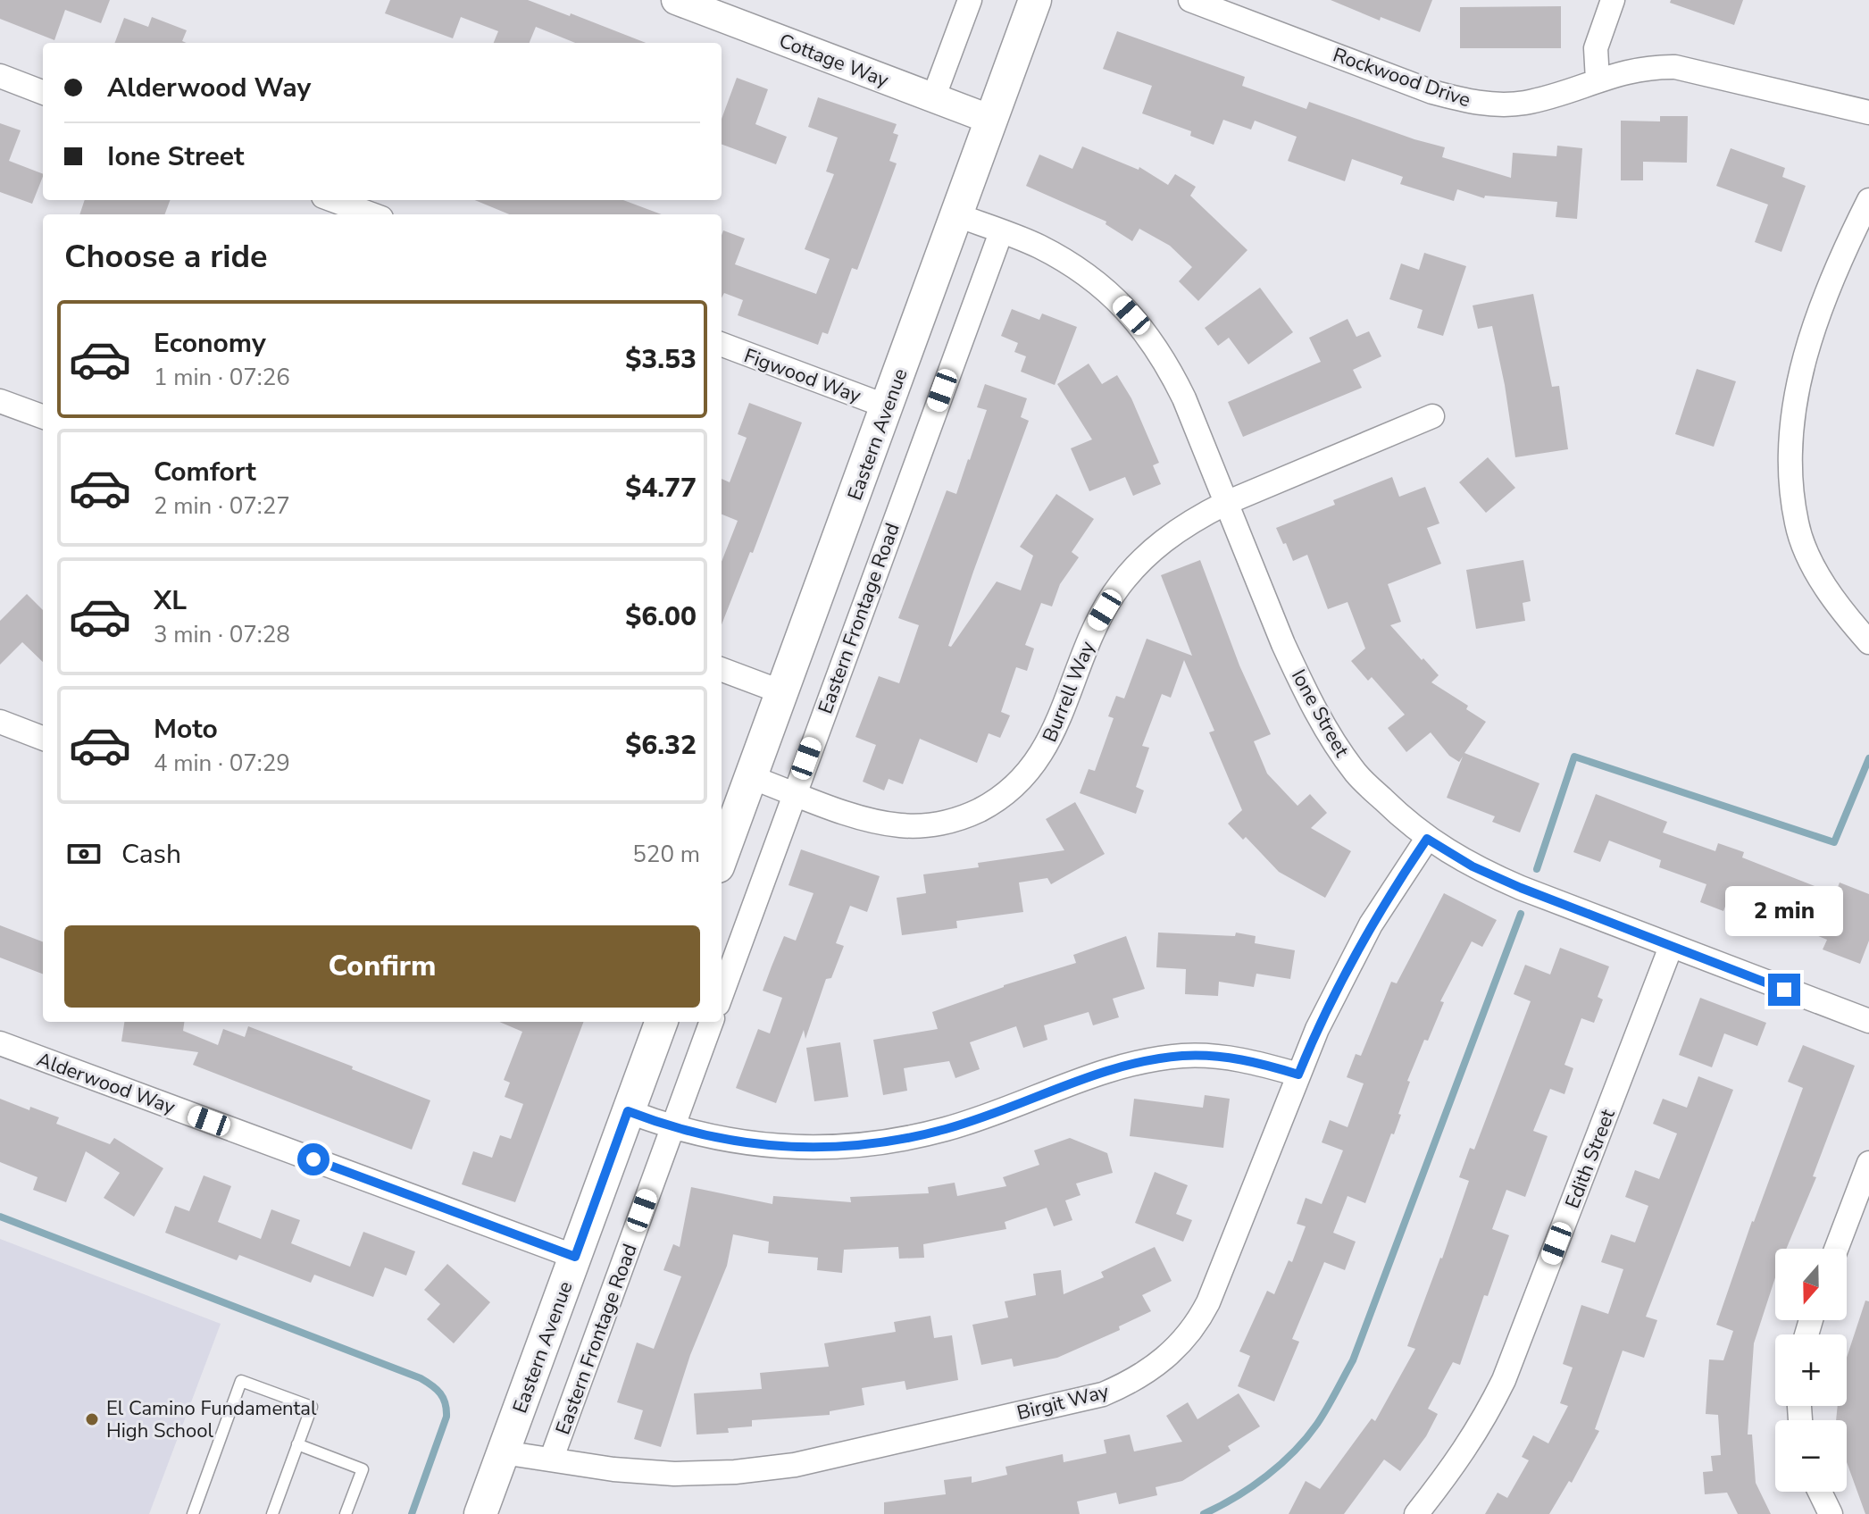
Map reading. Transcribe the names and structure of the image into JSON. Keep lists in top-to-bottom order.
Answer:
{
  "streets": {
    "main road": ["Eastern Avenue"],
    "street": [
      "Cottage Way",
      "Rockwood Drive",
      "Figwood Way",
      "Eastern Frontage Road",
      "Burrell Way",
      "Ione Street",
      "Alderwood Way",
      "Edith Street",
      "Birgit Way"
    ]
  },
  "crossings": [
    ["Cottage Way", "Eastern Avenue"],
    ["Figwood Way", "Eastern Avenue"],
    ["Eastern Avenue", "Burrell Way"],
    ["Eastern Avenue", "Ione Street"],
    ["Eastern Avenue", "Alderwood Way"],
    ["Eastern Avenue", "Birgit Way"],
    ["Eastern Frontage Road", "Burrell Way"],
    ["Eastern Frontage Road", "Ione Street"],
    ["Eastern Frontage Road", "Birgit Way"],
    ["Burrell Way", "Ione Street"],
    ["Ione Street", "Edith Street"],
    ["Ione Street", "Birgit Way"]
  ],
  "places": ["El Camino Fundamental High School"],
  "north": "bottom",
  "page": {
    "banner": ["Alderwood Way", "Ione Street"],
    "heading": "Choose a ride",
    "list": [
      {
        "name": "Economy",
        "note": "1 min · 07:26",
        "value": "$3.53"
      },
      {
        "name": "Comfort",
        "note": "2 min · 07:27",
        "value": "$4.77"
      },
      {
        "name": "XL",
        "note": "3 min · 07:28",
        "value": "$6.00"
      },
      {
        "name": "Moto",
        "note": "4 min · 07:29",
        "value": "$6.32"
      }
    ],
    "pay": ["Cash", "520 m"],
    "bubble": "2 min",
    "buttons": "Confirm",
    "map_buttons": ["+", "−"]
  }
}
